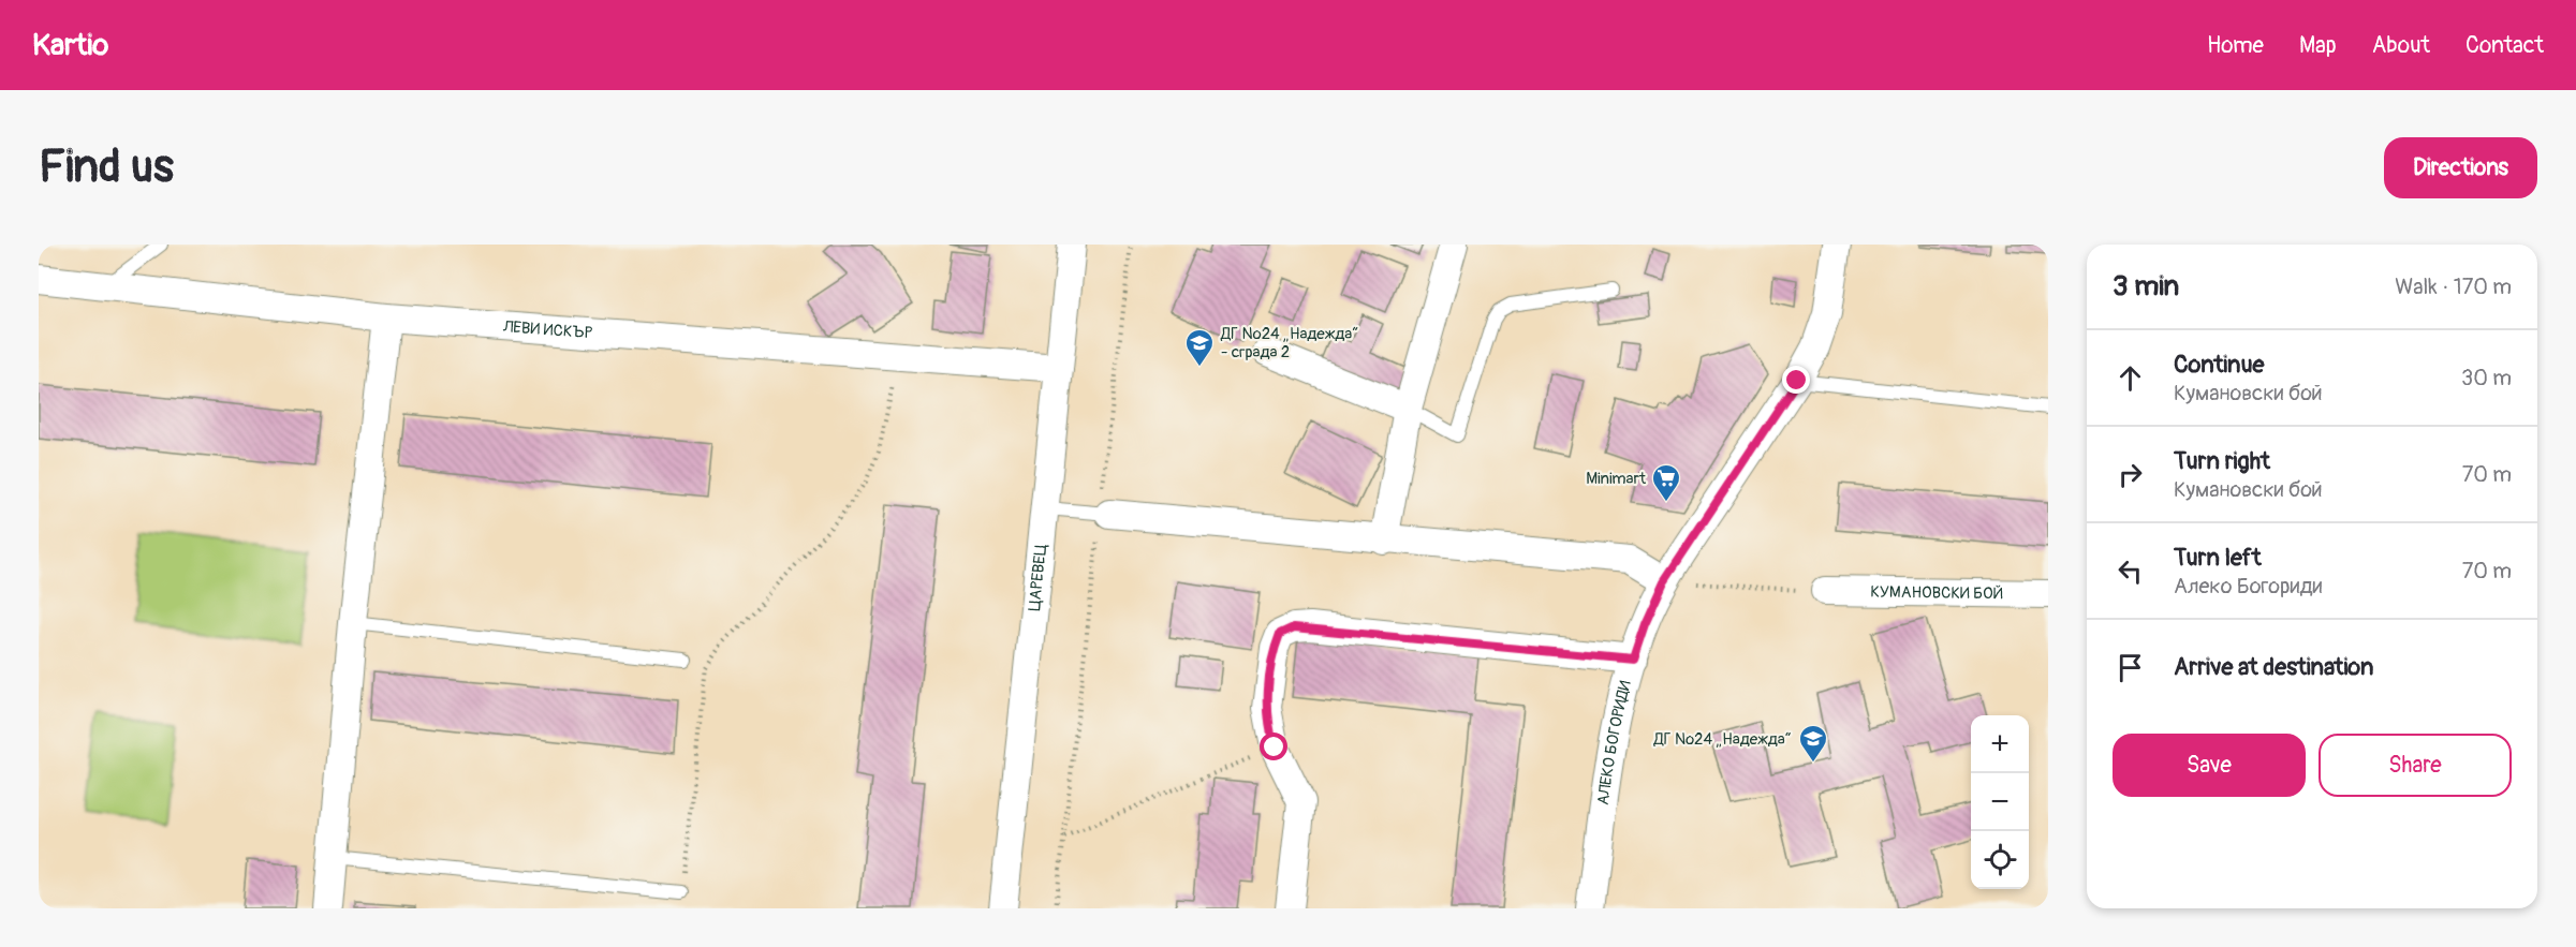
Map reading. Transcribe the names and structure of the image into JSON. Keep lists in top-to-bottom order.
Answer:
{
  "streets": {
    "street": [
      "ЛЕВИ ИСКЪР",
      "ЦАРЕВЕЦ",
      "КУМАНОВСКИ БОЙ",
      "АЛЕКО БОГОРИДИ"
    ]
  },
  "crossings": [
    ["ЛЕВИ ИСКЪР", "ЦАРЕВЕЦ"]
  ],
  "places": {
    "school or university": ["ДГ №24 „Надежда“ - сграда 2", "ДГ №24 „Надежда“"],
    "supermarket": ["Minimart"]
  },
  "page": {
    "header": "Kartio",
    "nav": [
      "Home",
      "Map",
      "About",
      "Contact"
    ],
    "buttons": [
      "Directions",
      ["Save", "Share"]
    ],
    "title": "Find us",
    "heading": ["3 min", "Walk · 170 m"],
    "list": [
      ["Continue", "Кумановски бой", "30 m"],
      ["Turn right", "Кумановски бой", "70 m"],
      ["Turn left", "Алеко Богориди", "70 m"],
      "Arrive at destination"
    ],
    "map_buttons": ["+", "−"]
  }
}
